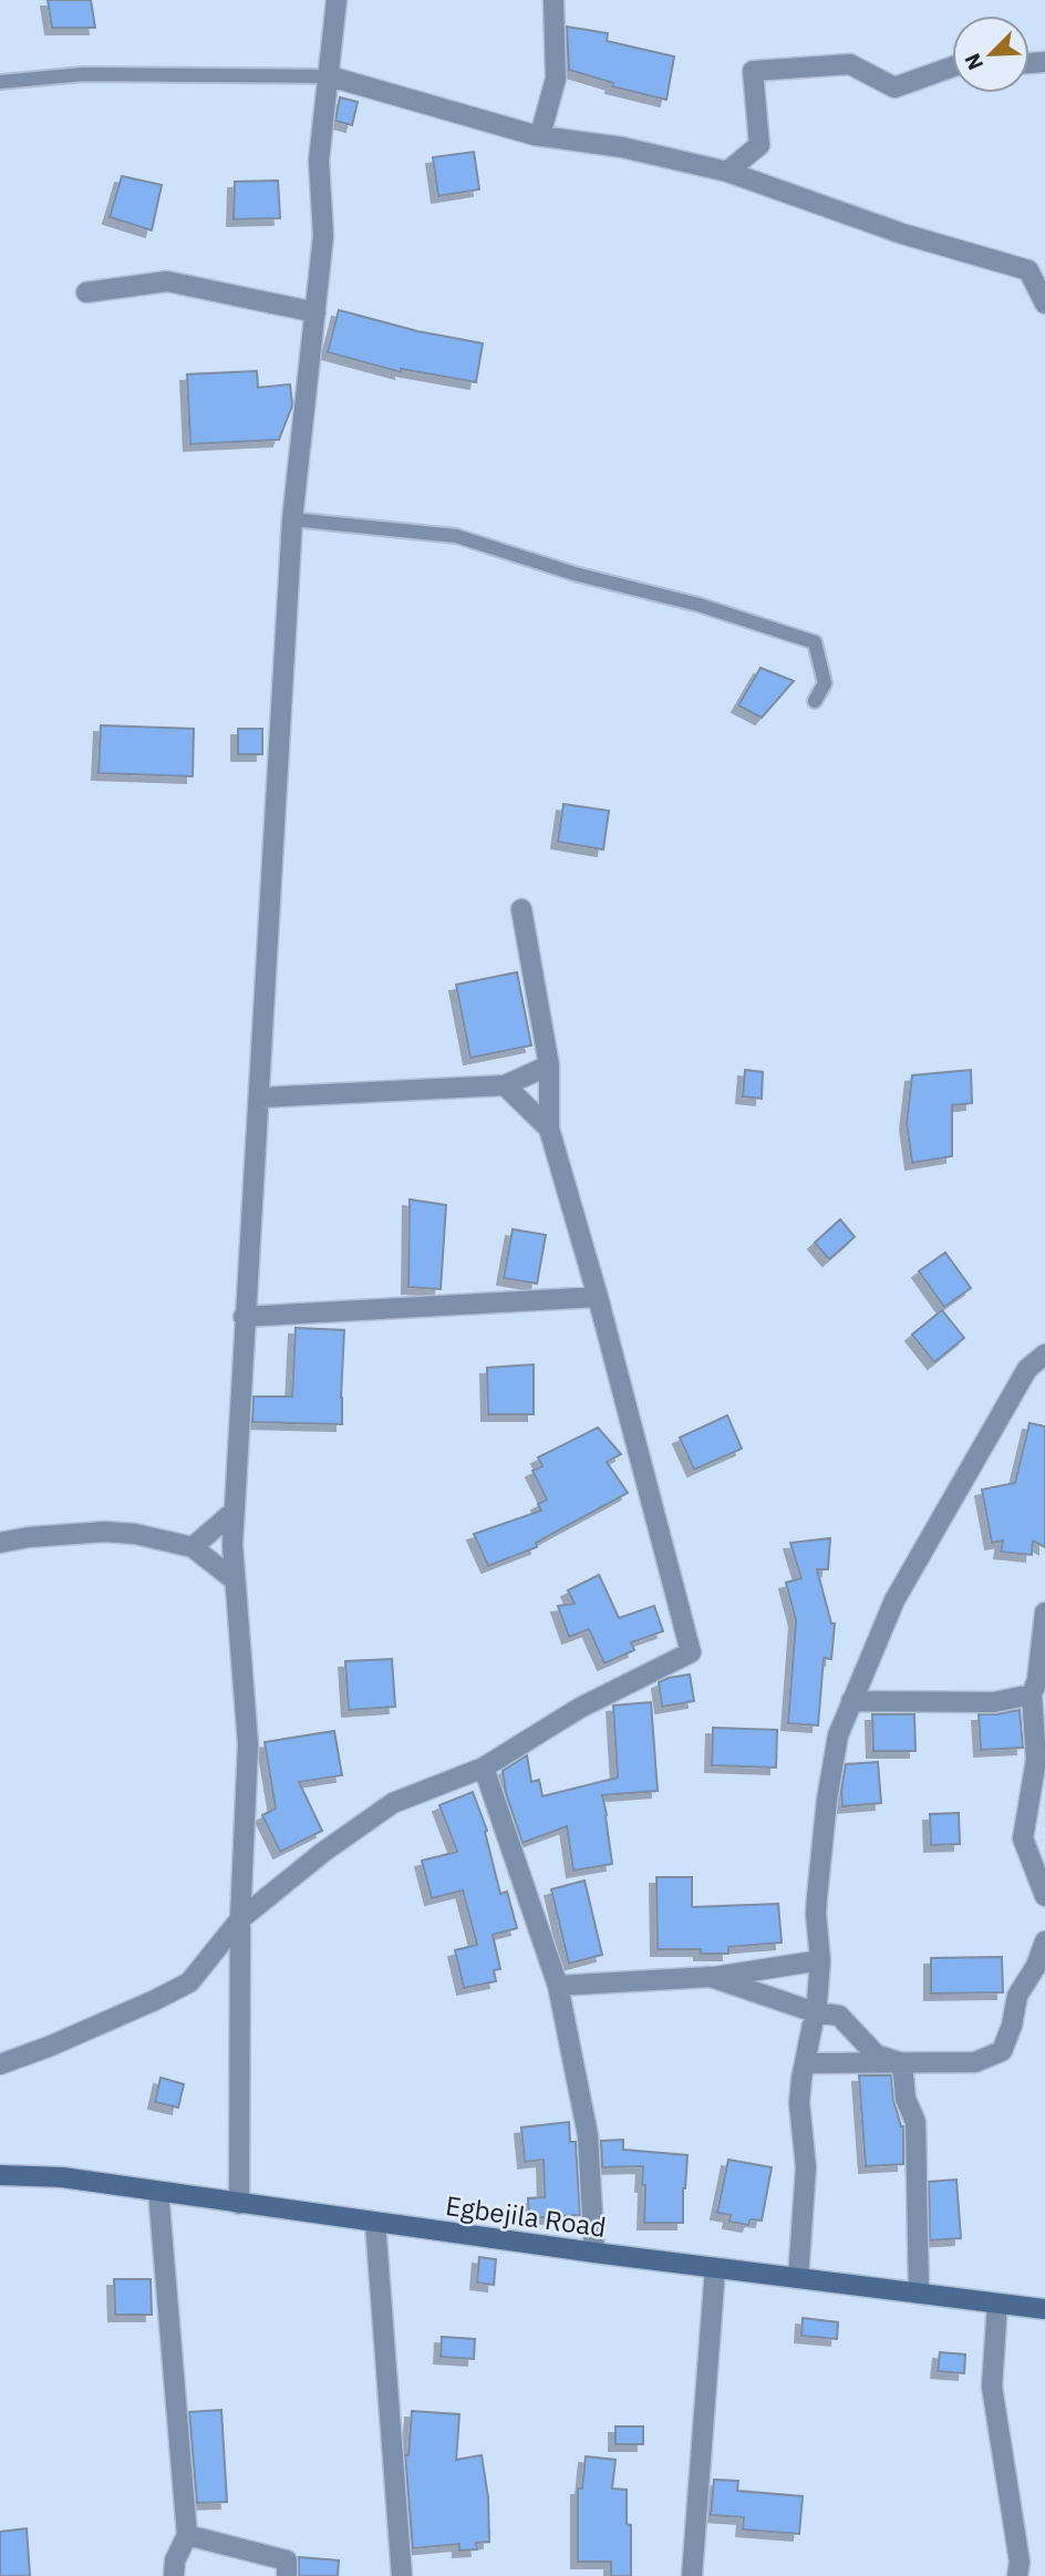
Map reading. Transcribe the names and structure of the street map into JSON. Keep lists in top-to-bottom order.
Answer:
{
  "streets": {
    "street": ["Egbejila Road"]
  },
  "north": "bottom left"
}
